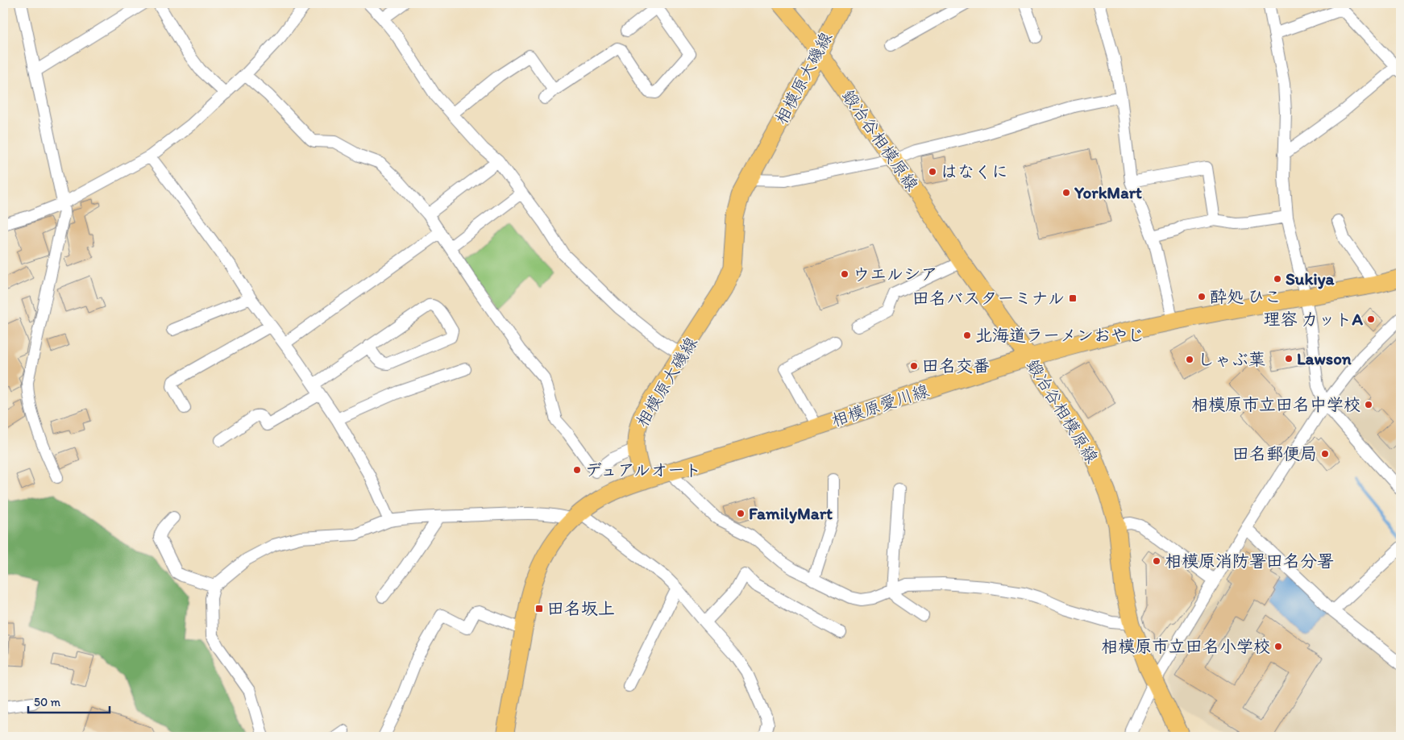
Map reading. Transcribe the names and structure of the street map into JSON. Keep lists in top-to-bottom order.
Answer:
{
  "streets": {
    "main road": ["相模原大磯線", "鍛冶谷相模原線", "相模原愛川線"]
  },
  "crossings": [
    ["相模原大磯線", "鍛冶谷相模原線"],
    ["相模原大磯線", "相模原愛川線"],
    ["鍛冶谷相模原線", "相模原愛川線"]
  ],
  "places": {
    "other": [
      "はなくに",
      "YorkMart",
      "ウエルシア",
      "Sukiya",
      "酔処 ひこ",
      "理容 カットA",
      "北海道ラーメンおやじ",
      "Lawson",
      "しゃぶ葉",
      "田名交番",
      "相模原市立田名中学校",
      "田名郵便局",
      "デュアルオート",
      "FamilyMart",
      "相模原消防署田名分署",
      "相模原市立田名小学校"
    ],
    "transit": ["田名バスターミナル", "田名坂上"]
  },
  "scale_bar": "50 m"
}
